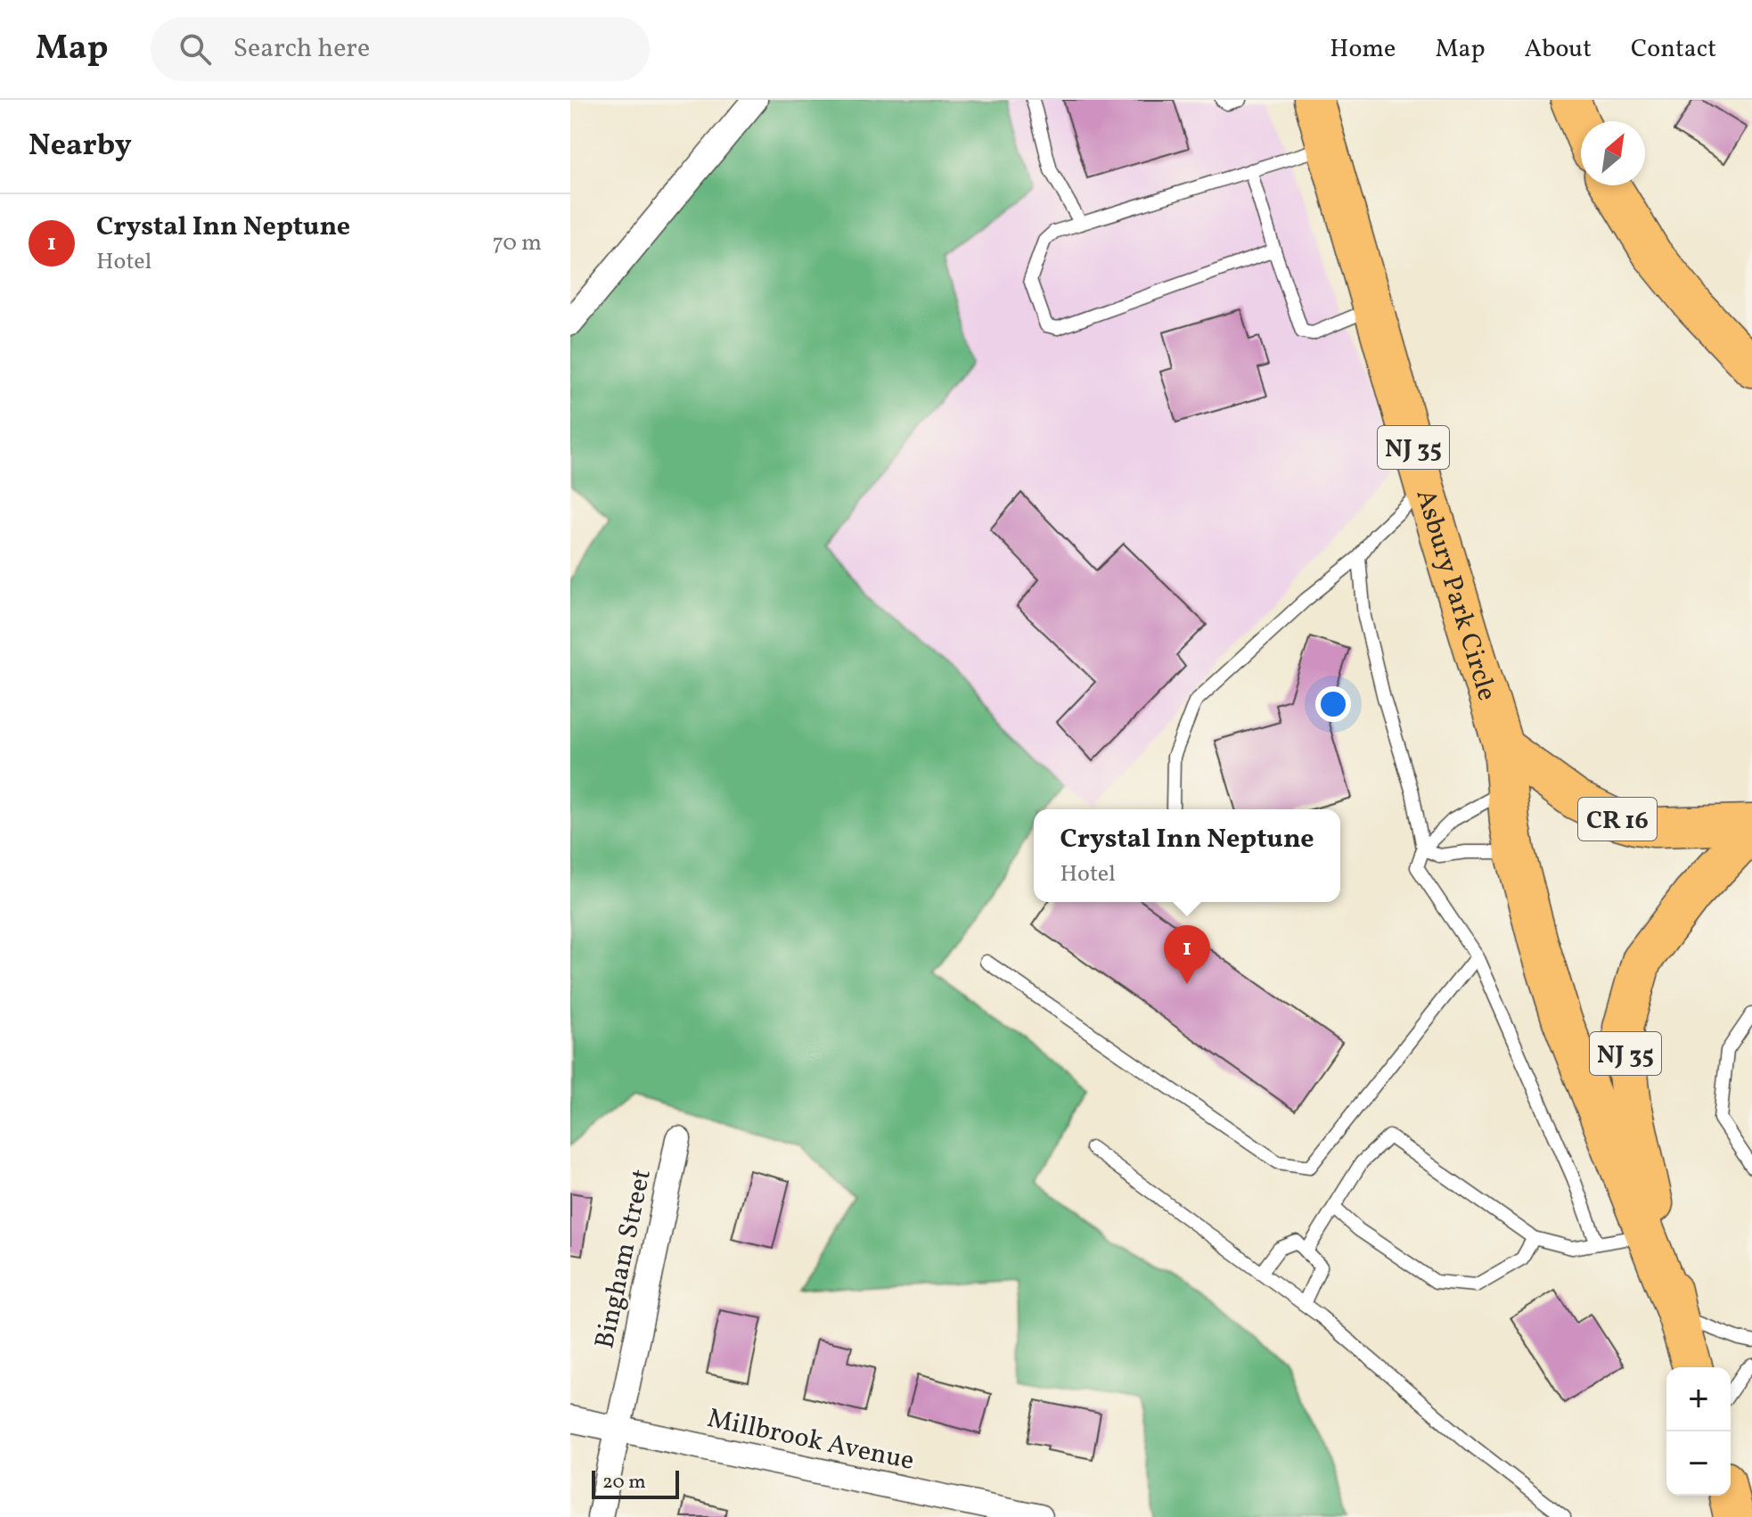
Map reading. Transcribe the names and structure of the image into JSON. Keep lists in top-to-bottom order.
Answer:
{
  "streets": {
    "main road": ["NJ 35", "Asbury Park Circle", "CR 16"],
    "street": ["Bingham Street", "Millbrook Avenue"]
  },
  "crossings": [
    ["NJ 35", "Asbury Park Circle"],
    ["NJ 35", "CR 16"],
    ["Asbury Park Circle", "CR 16"],
    ["Bingham Street", "Millbrook Avenue"]
  ],
  "scale_bar": "20 m",
  "north": "top right",
  "page": {
    "header": "Map",
    "search": "Search here",
    "nav": [
      "Home",
      "Map",
      "About",
      "Contact"
    ],
    "heading": "Nearby",
    "list": [
      {
        "mark": "1",
        "name": "Crystal Inn Neptune",
        "note": "Hotel",
        "value": "70 m"
      }
    ],
    "popup": ["Crystal Inn Neptune", "Hotel"],
    "pins": "1",
    "map_buttons": ["+", "−"],
    "scale": "20 m"
  }
}
